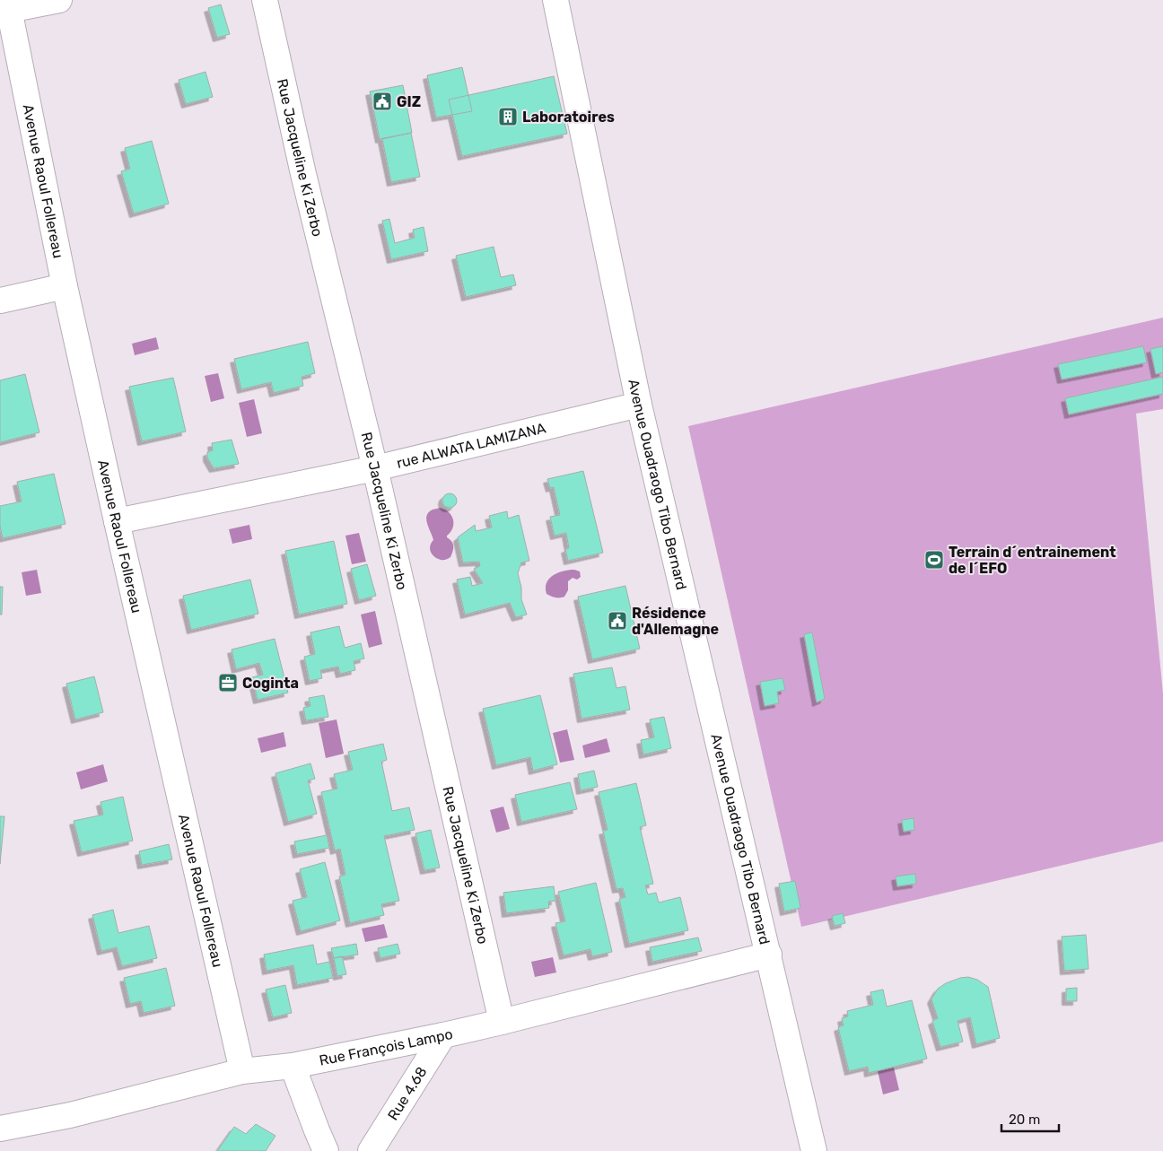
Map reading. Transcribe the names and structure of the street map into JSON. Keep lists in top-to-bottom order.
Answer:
{
  "streets": {
    "street": [
      "Rue Jacqueline Ki Zerbo",
      "Avenue Raoul Follereau",
      "rue ALWATA LAMIZANA",
      "Avenue Ouadraogo Tibo Bernard",
      "Rue François Lampo",
      "Rue 4.68"
    ]
  },
  "crossings": [
    ["Rue Jacqueline Ki Zerbo", "rue ALWATA LAMIZANA"],
    ["Rue Jacqueline Ki Zerbo", "Rue François Lampo"],
    ["Avenue Raoul Follereau", "rue ALWATA LAMIZANA"],
    ["Avenue Raoul Follereau", "Rue François Lampo"],
    ["rue ALWATA LAMIZANA", "Avenue Ouadraogo Tibo Bernard"],
    ["Avenue Ouadraogo Tibo Bernard", "Rue François Lampo"],
    ["Rue François Lampo", "Rue 4.68"]
  ],
  "places": {
    "public building": ["GIZ", "Résidence d'Allemagne"],
    "building": ["Laboratoires"],
    "sports": ["Terrain d´entrainement de l´EFO"],
    "office": ["Coginta"]
  },
  "scale_bar": "20 m"
}
